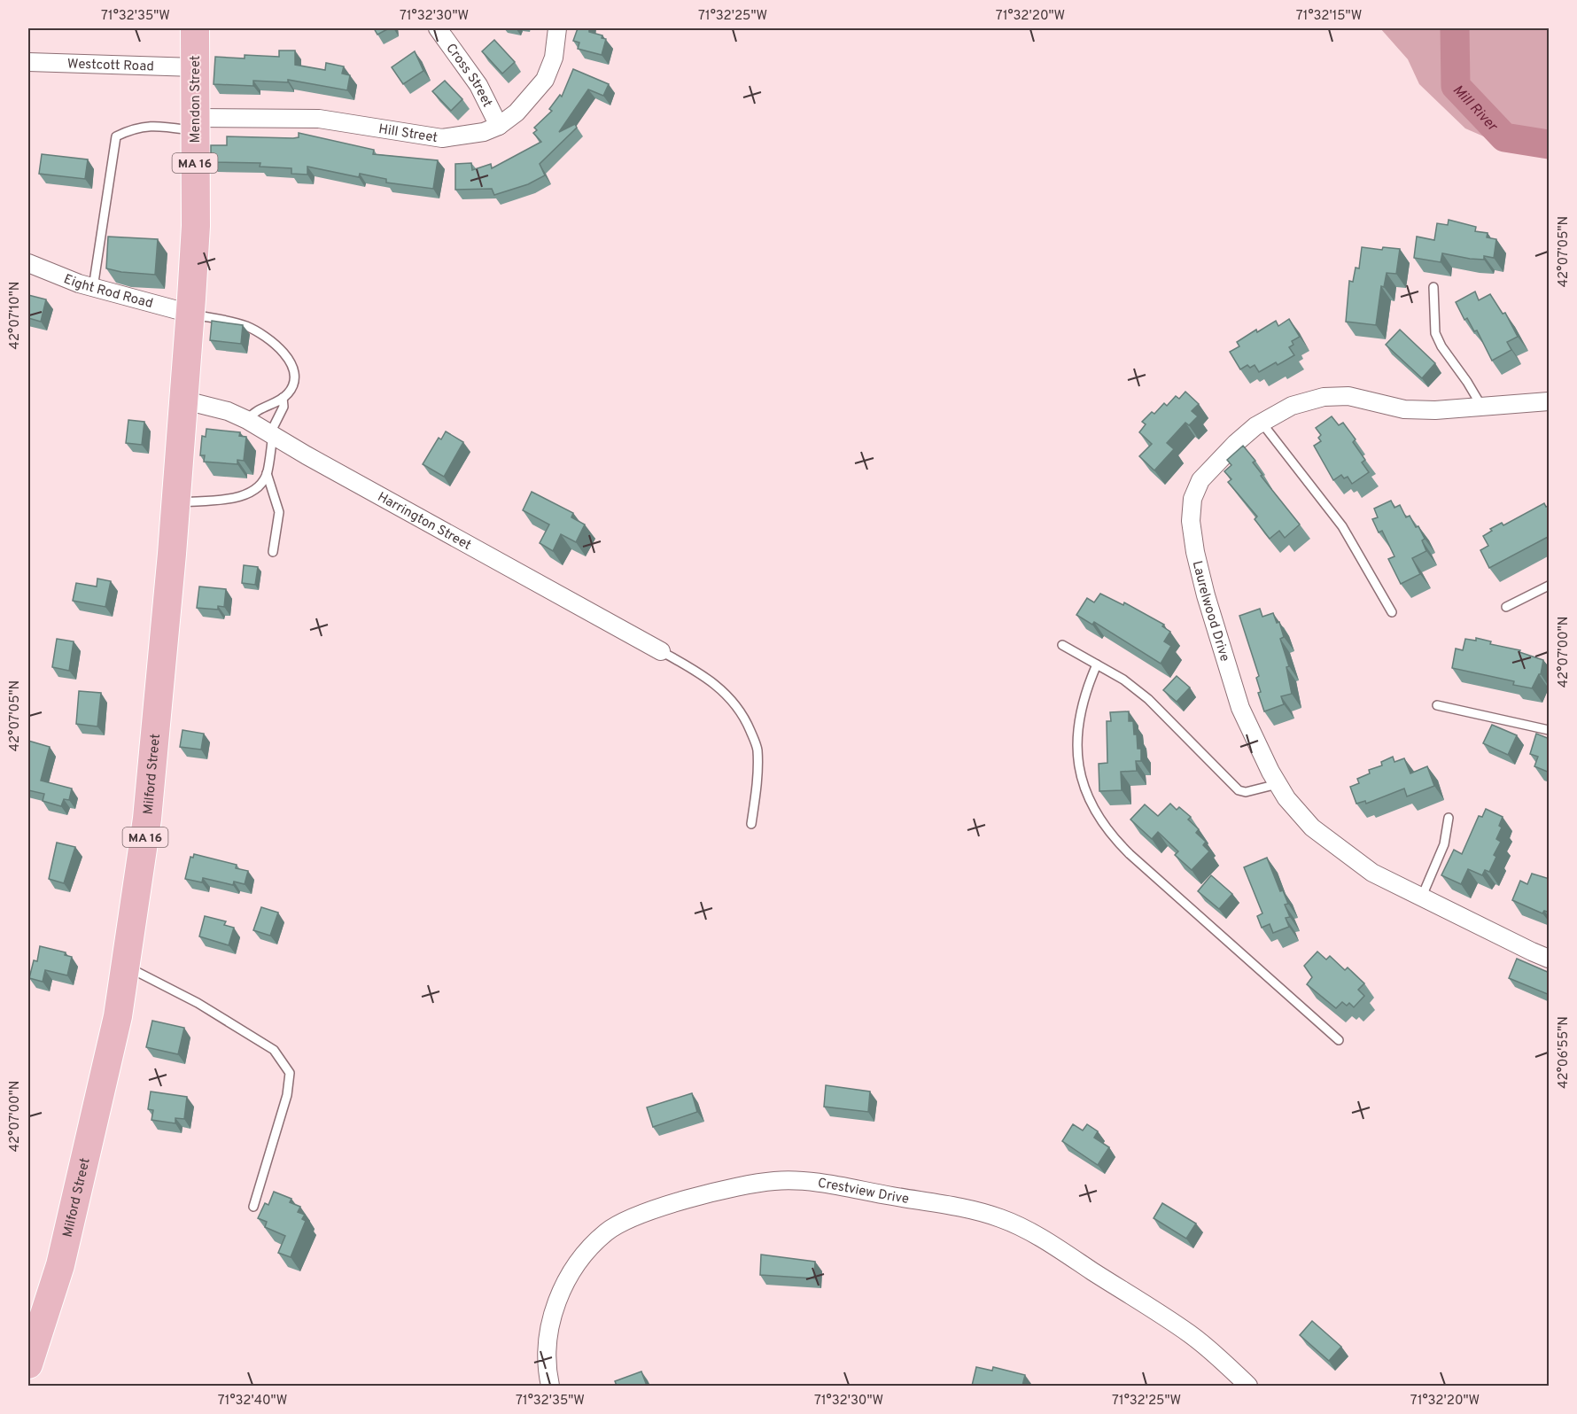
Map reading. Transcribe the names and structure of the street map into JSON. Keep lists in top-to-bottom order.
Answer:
{
  "streets": {
    "main road": ["Mendon Street", "MA 16", "Milford Street"],
    "street": [
      "Westcott Road",
      "Cross Street",
      "Hill Street",
      "Eight Rod Road",
      "Harrington Street",
      "Laurelwood Drive",
      "Crestview Drive"
    ]
  },
  "crossings": [
    ["Westcott Road", "Mendon Street"],
    ["Cross Street", "Hill Street"],
    ["Mendon Street", "Hill Street"],
    ["Mendon Street", "Eight Rod Road"],
    ["Mendon Street", "Milford Street"],
    ["Eight Rod Road", "Milford Street"],
    ["Harrington Street", "Milford Street"]
  ],
  "water": ["Mill River"],
  "coordinates": [
    "71°32'35\"W",
    "71°32'30\"W",
    "71°32'25\"W",
    "71°32'20\"W",
    "71°32'15\"W",
    "42°07'05\"N",
    "42°07'10\"N",
    "42°07'00\"N",
    "42°06'55\"N",
    "71°32'40\"W"
  ]
}
